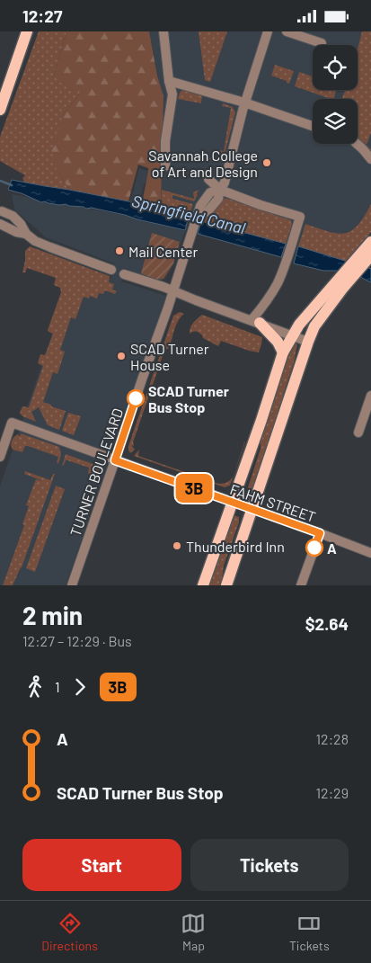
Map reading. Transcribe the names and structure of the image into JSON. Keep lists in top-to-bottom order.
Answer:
{
  "streets": {
    "street": ["TURNER BOULEVARD", "FAHM STREET"]
  },
  "crossings": [
    ["TURNER BOULEVARD", "FAHM STREET"]
  ],
  "water": ["Springfield Canal"],
  "places": [
    "Savannah College of Art and Design",
    "Mail Center",
    "SCAD Turner House",
    "SCAD Turner Bus Stop",
    "Thunderbird Inn",
    "A"
  ],
  "lines": ["bus line 3B"],
  "page": {
    "status": "12:27",
    "on_map": "3B",
    "heading": ["2 min", "12:27 – 12:29 · Bus", "$2.64"],
    "legs": ["1", "3B"],
    "list": [
      {
        "name": "A",
        "value": "12:28"
      },
      {
        "name": "SCAD Turner Bus Stop",
        "value": "12:29"
      }
    ],
    "buttons": ["Start", "Tickets"],
    "tabs": ["Directions", "Map", "Tickets"]
  }
}
